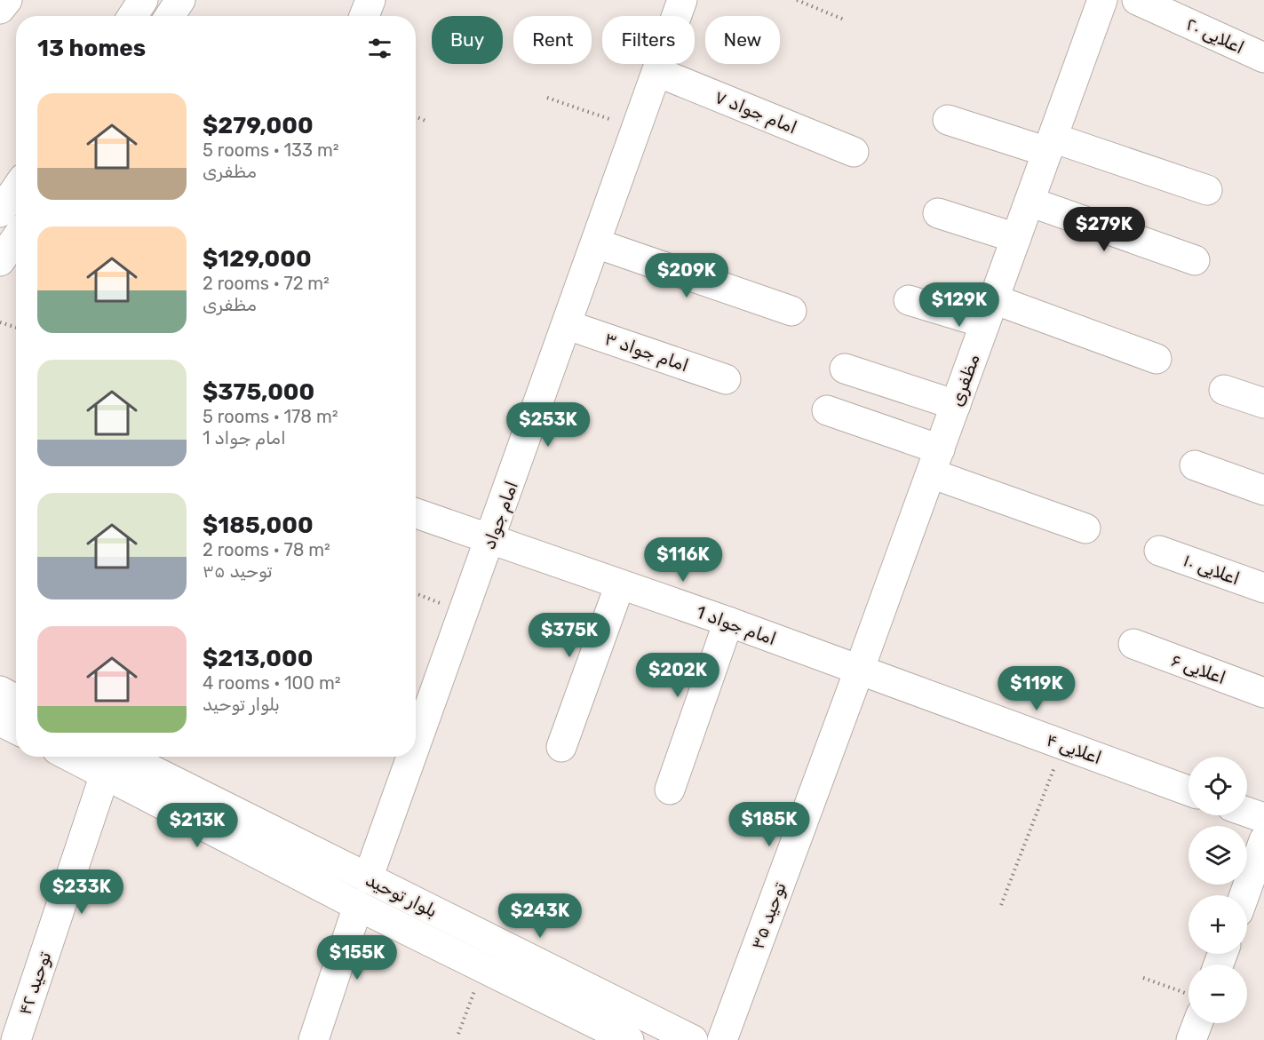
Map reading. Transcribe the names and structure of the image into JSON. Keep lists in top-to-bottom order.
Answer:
{
  "streets": {
    "street": [
      "اعلایی ۲۰",
      "امام جواد ۷",
      "امام جواد ۳",
      "مظفری",
      "امام جواد",
      "اعلایی ۱۰",
      "امام جواد 1",
      "اعلایی ۶",
      "اعلایی ۴",
      "بلوار توحید",
      "توحید ۳۵",
      "توحید ۴۲"
    ]
  },
  "crossings": [
    ["امام جواد ۷", "امام جواد"],
    ["امام جواد ۳", "امام جواد"],
    ["مظفری", "امام جواد 1"],
    ["مظفری", "اعلایی ۴"],
    ["مظفری", "توحید ۳۵"],
    ["امام جواد", "امام جواد 1"],
    ["امام جواد", "بلوار توحید"],
    ["امام جواد 1", "اعلایی ۴"],
    ["امام جواد 1", "توحید ۳۵"],
    ["اعلایی ۴", "توحید ۳۵"],
    ["بلوار توحید", "توحید ۴۲"]
  ],
  "page": {
    "chip": [
      "Buy",
      "Rent",
      "Filters",
      "New"
    ],
    "heading": "13 homes",
    "list": [
      {
        "name": "$279,000",
        "note": "5 rooms · 133 m² · مظفری"
      },
      {
        "name": "$129,000",
        "note": "2 rooms · 72 m² · مظفری"
      },
      {
        "name": "$375,000",
        "note": "5 rooms · 178 m² · امام جواد 1"
      },
      {
        "name": "$185,000",
        "note": "2 rooms · 78 m² · توحید ۳۵"
      },
      {
        "name": "$213,000",
        "note": "4 rooms · 100 m² · بلوار توحید"
      }
    ],
    "price": [
      "$279K",
      "$209K",
      "$129K",
      "$253K",
      "$116K",
      "$375K",
      "$202K",
      "$119K",
      "$185K",
      "$213K",
      "$233K",
      "$243K",
      "$155K"
    ],
    "map_buttons": ["+", "−"]
  }
}
